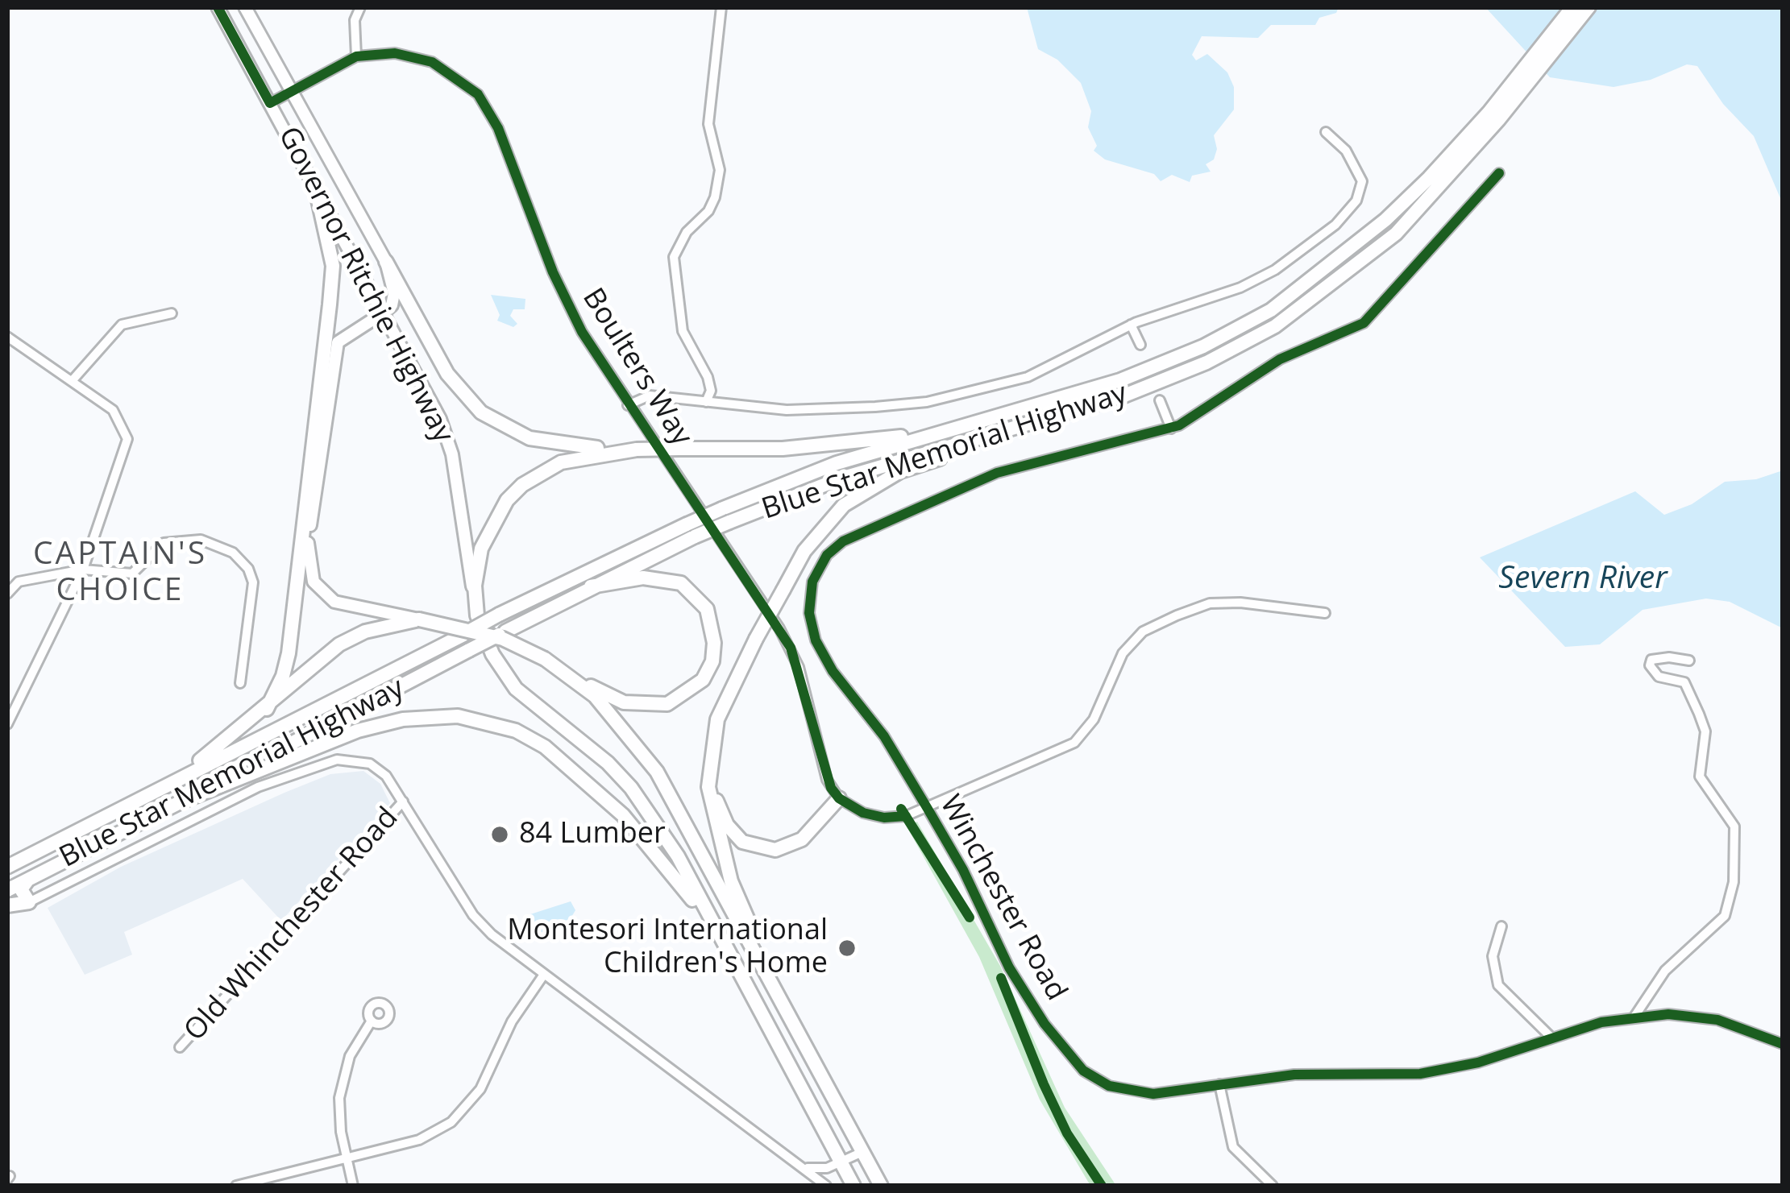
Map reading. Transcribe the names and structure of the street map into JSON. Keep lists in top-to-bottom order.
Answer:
{
  "streets": {
    "highway": ["Governor Ritchie Highway", "Blue Star Memorial Highway"],
    "street": ["Boulters Way", "Winchester Road", "Old Whinchester Road"]
  },
  "crossings": [
    ["Governor Ritchie Highway", "Boulters Way"]
  ],
  "districts": ["CAPTAIN'S CHOICE"],
  "water": ["Severn River"],
  "places": ["84 Lumber", "Montesori International Children's Home"]
}
